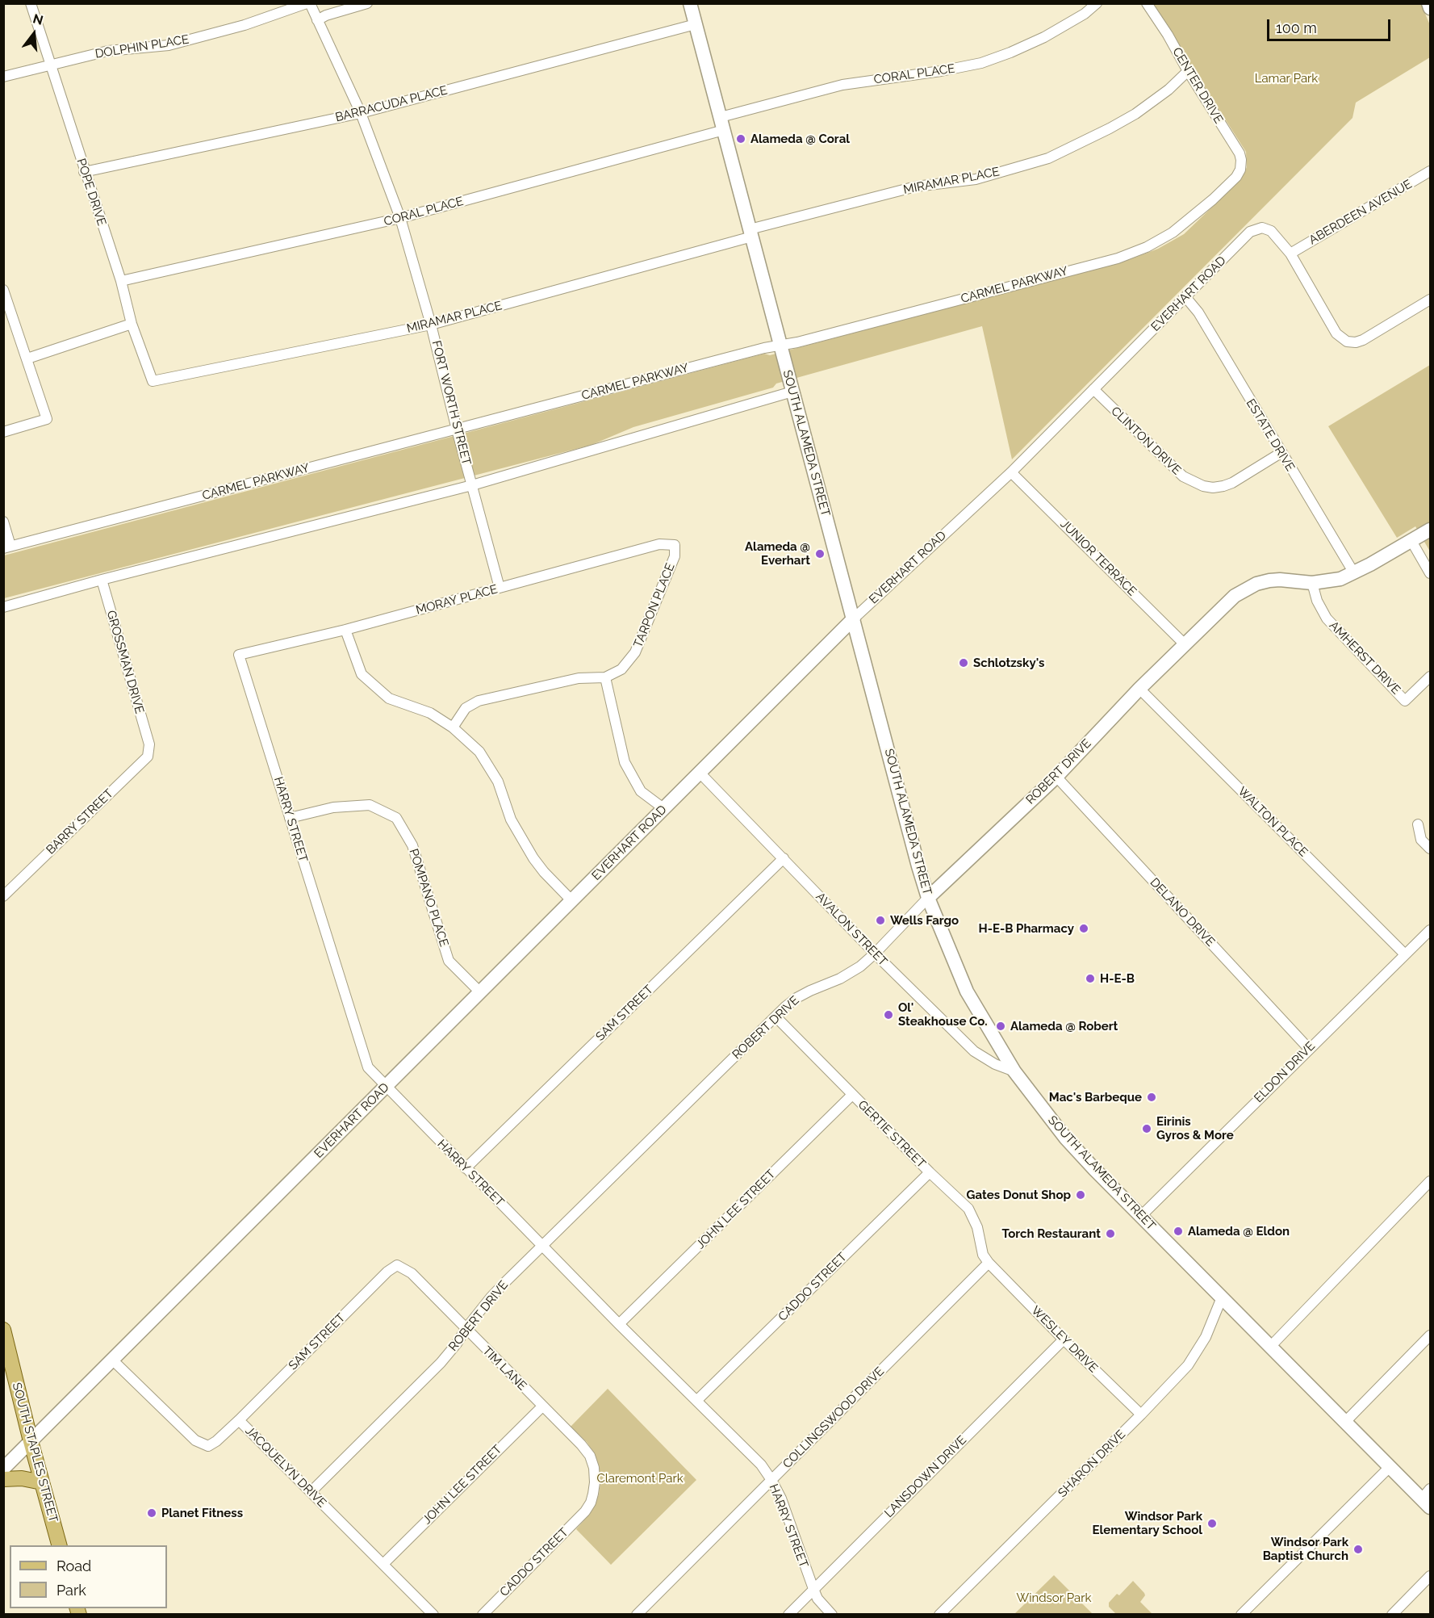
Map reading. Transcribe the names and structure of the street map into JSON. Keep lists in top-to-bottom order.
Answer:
{
  "streets": {
    "main road": [
      "EVERHART ROAD",
      "SOUTH ALAMEDA STREET",
      "ROBERT DRIVE",
      "SOUTH STAPLES STREET"
    ],
    "street": [
      "DOLPHIN PLACE",
      "CORAL PLACE",
      "CENTER DRIVE",
      "BARRACUDA PLACE",
      "MIRAMAR PLACE",
      "POPE DRIVE",
      "ABERDEEN AVENUE",
      "CARMEL PARKWAY",
      "FORT WORTH STREET",
      "ESTATE DRIVE",
      "CLINTON DRIVE",
      "JUNIOR TERRACE",
      "MORAY PLACE",
      "TARPON PLACE",
      "AMHERST DRIVE",
      "GROSSMAN DRIVE",
      "HARRY STREET",
      "BARRY STREET",
      "WALTON PLACE",
      "POMPANO PLACE",
      "DELANO DRIVE",
      "AVALON STREET",
      "SAM STREET",
      "ELDON DRIVE",
      "GERTIE STREET",
      "JOHN LEE STREET",
      "CADDO STREET",
      "WESLEY DRIVE",
      "TIM LANE",
      "COLLINGSWOOD DRIVE",
      "SHARON DRIVE",
      "JACQUELYN DRIVE",
      "LANSDOWN DRIVE"
    ]
  },
  "crossings": [
    ["DOLPHIN PLACE", "POPE DRIVE"],
    ["DOLPHIN PLACE", "FORT WORTH STREET"],
    ["CORAL PLACE", "POPE DRIVE"],
    ["CORAL PLACE", "FORT WORTH STREET"],
    ["CORAL PLACE", "SOUTH ALAMEDA STREET"],
    ["CENTER DRIVE", "MIRAMAR PLACE"],
    ["CENTER DRIVE", "CARMEL PARKWAY"],
    ["BARRACUDA PLACE", "POPE DRIVE"],
    ["BARRACUDA PLACE", "FORT WORTH STREET"],
    ["BARRACUDA PLACE", "SOUTH ALAMEDA STREET"],
    ["MIRAMAR PLACE", "POPE DRIVE"],
    ["MIRAMAR PLACE", "FORT WORTH STREET"],
    ["MIRAMAR PLACE", "SOUTH ALAMEDA STREET"],
    ["ABERDEEN AVENUE", "EVERHART ROAD"],
    ["CARMEL PARKWAY", "FORT WORTH STREET"],
    ["CARMEL PARKWAY", "SOUTH ALAMEDA STREET"],
    ["EVERHART ROAD", "ESTATE DRIVE"],
    ["EVERHART ROAD", "CLINTON DRIVE"],
    ["EVERHART ROAD", "SOUTH ALAMEDA STREET"],
    ["EVERHART ROAD", "JUNIOR TERRACE"],
    ["EVERHART ROAD", "HARRY STREET"],
    ["EVERHART ROAD", "POMPANO PLACE"],
    ["EVERHART ROAD", "AVALON STREET"],
    ["EVERHART ROAD", "SOUTH STAPLES STREET"],
    ["EVERHART ROAD", "JACQUELYN DRIVE"],
    ["FORT WORTH STREET", "MORAY PLACE"],
    ["ESTATE DRIVE", "CLINTON DRIVE"],
    ["ESTATE DRIVE", "ROBERT DRIVE"],
    ["SOUTH ALAMEDA STREET", "ROBERT DRIVE"],
    ["SOUTH ALAMEDA STREET", "AVALON STREET"],
    ["SOUTH ALAMEDA STREET", "ELDON DRIVE"],
    ["SOUTH ALAMEDA STREET", "SHARON DRIVE"],
    ["JUNIOR TERRACE", "ROBERT DRIVE"],
    ["MORAY PLACE", "TARPON PLACE"],
    ["MORAY PLACE", "HARRY STREET"],
    ["AMHERST DRIVE", "ROBERT DRIVE"],
    ["GROSSMAN DRIVE", "BARRY STREET"],
    ["ROBERT DRIVE", "HARRY STREET"],
    ["ROBERT DRIVE", "WALTON PLACE"],
    ["ROBERT DRIVE", "DELANO DRIVE"],
    ["ROBERT DRIVE", "AVALON STREET"],
    ["ROBERT DRIVE", "GERTIE STREET"],
    ["ROBERT DRIVE", "TIM LANE"],
    ["ROBERT DRIVE", "JACQUELYN DRIVE"],
    ["HARRY STREET", "POMPANO PLACE"],
    ["HARRY STREET", "SAM STREET"],
    ["HARRY STREET", "JOHN LEE STREET"],
    ["HARRY STREET", "CADDO STREET"],
    ["HARRY STREET", "COLLINGSWOOD DRIVE"],
    ["HARRY STREET", "LANSDOWN DRIVE"],
    ["WALTON PLACE", "ELDON DRIVE"],
    ["DELANO DRIVE", "ELDON DRIVE"],
    ["AVALON STREET", "SAM STREET"],
    ["SAM STREET", "TIM LANE"],
    ["SAM STREET", "JACQUELYN DRIVE"],
    ["GERTIE STREET", "JOHN LEE STREET"],
    ["GERTIE STREET", "CADDO STREET"],
    ["GERTIE STREET", "WESLEY DRIVE"],
    ["GERTIE STREET", "COLLINGSWOOD DRIVE"],
    ["JOHN LEE STREET", "TIM LANE"],
    ["JOHN LEE STREET", "JACQUELYN DRIVE"],
    ["CADDO STREET", "TIM LANE"],
    ["WESLEY DRIVE", "COLLINGSWOOD DRIVE"],
    ["WESLEY DRIVE", "SHARON DRIVE"],
    ["WESLEY DRIVE", "LANSDOWN DRIVE"]
  ],
  "parks": ["Lamar Park", "Claremont Park", "Windsor Park"],
  "places": [
    "Alameda @ Coral",
    "Alameda @ Everhart",
    "Schlotzsky's",
    "Wells Fargo",
    "H-E-B Pharmacy",
    "H-E-B",
    "Ol' Steakhouse Co.",
    "Alameda @ Robert",
    "Mac's Barbeque",
    "Eirinis Gyros & More",
    "Gates Donut Shop",
    "Alameda @ Eldon",
    "Torch Restaurant",
    "Planet Fitness",
    "Windsor Park Elementary School",
    "Windsor Park Baptist Church"
  ],
  "legend": ["Road", "Park"],
  "scale_bar": "100 m",
  "north": "top"
}
